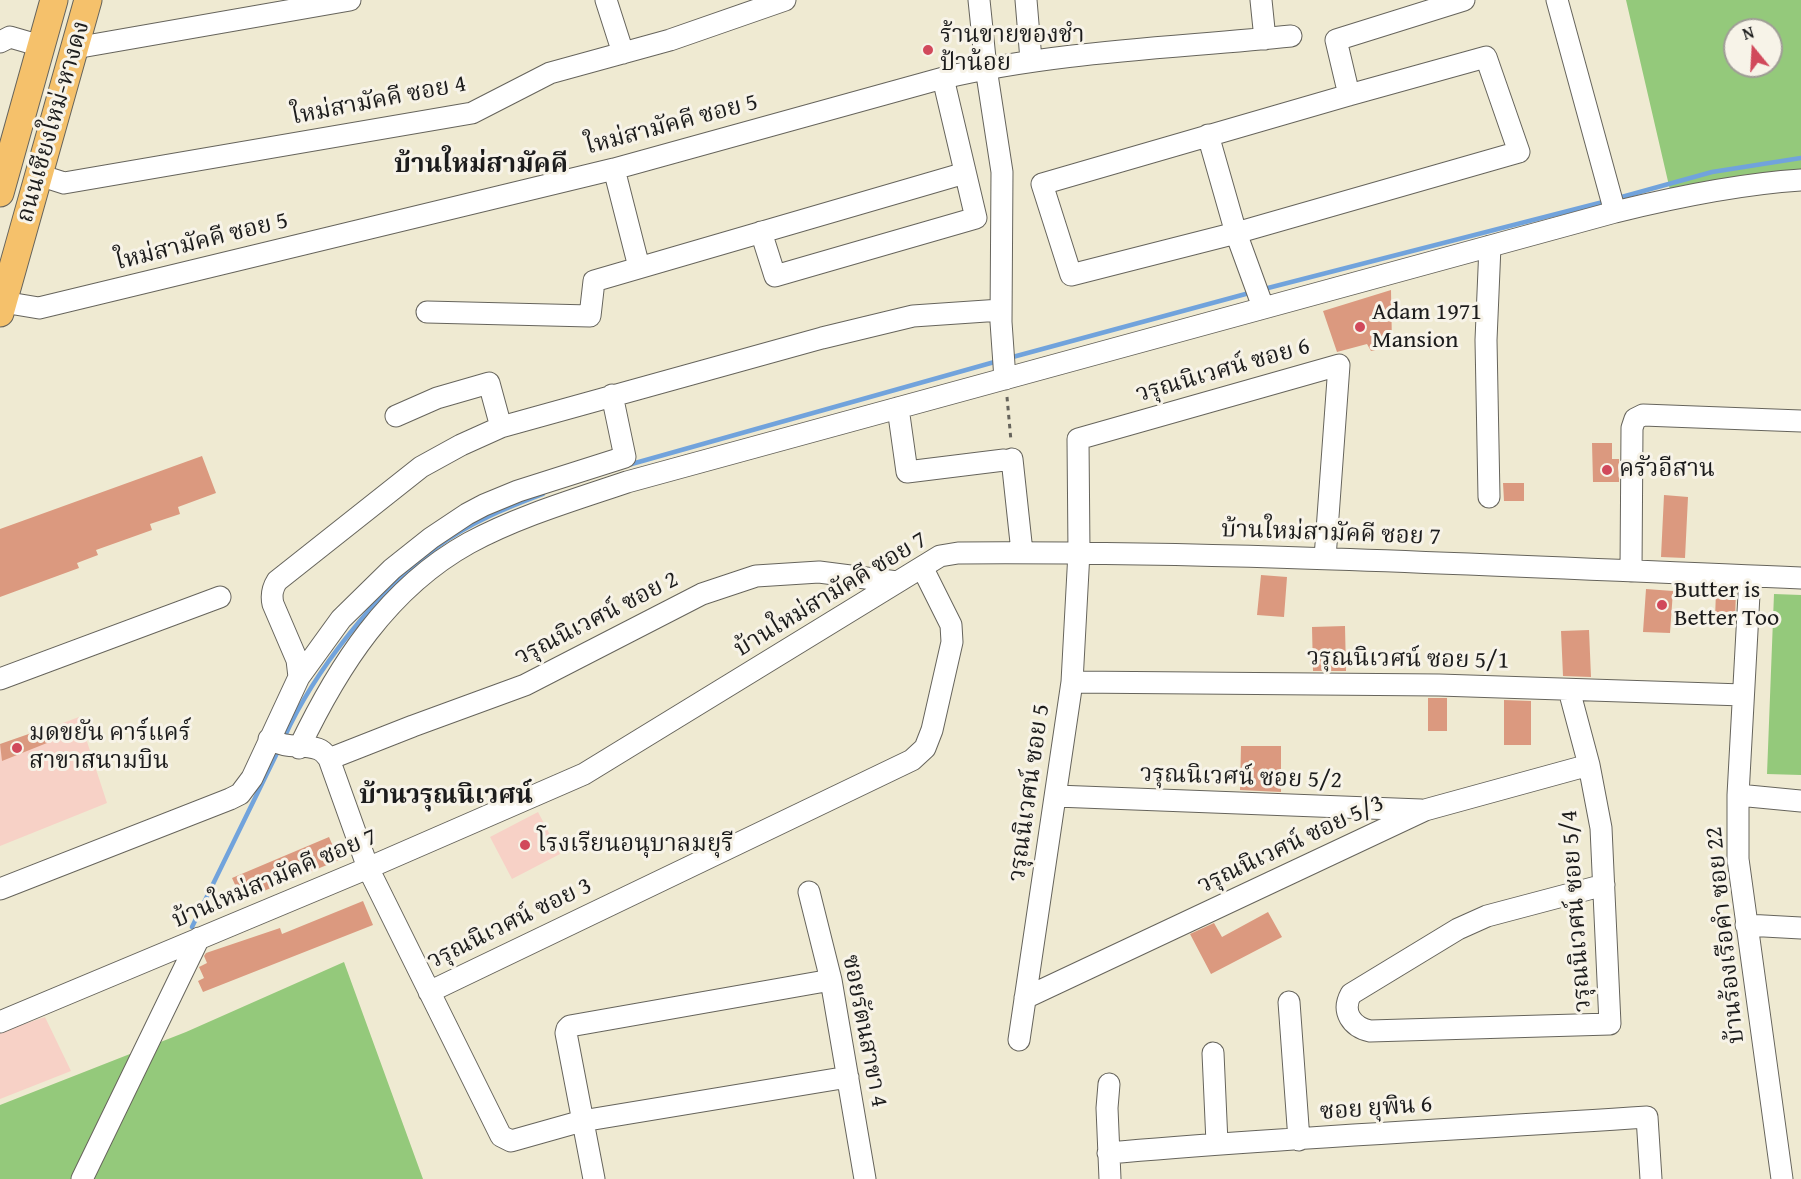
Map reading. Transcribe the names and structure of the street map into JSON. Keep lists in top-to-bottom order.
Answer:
{
  "streets": {
    "main road": ["ถนนเชียงใหม่-หางดง"],
    "street": [
      "ใหม่สามัคคี ซอย 4",
      "ใหม่สามัคคี ซอย 5",
      "วรุณนิเวศน์ ซอย 6",
      "บ้านใหม่สามัคคี ซอย 7",
      "วรุณนิเวศน์ ซอย 2",
      "วรุณนิเวศน์ ซอย 5/1",
      "วรุณนิเวศน์ ซอย 5/2",
      "วรุณนิเวศน์ ซอย 5",
      "วรุณนิเวศน์ ซอย 5/3",
      "วรุณนิเวศน์ ซอย 5/4",
      "วรุณนิเวศน์ ซอย 3",
      "บ้านร้องเรือคำ ซอย 22",
      "ซอยรัตนสาขา 4",
      "ซอย ยุพิน 6"
    ]
  },
  "crossings": [
    ["ใหม่สามัคคี ซอย 4", "ถนนเชียงใหม่-หางดง"],
    ["ถนนเชียงใหม่-หางดง", "ใหม่สามัคคี ซอย 5"],
    ["วรุณนิเวศน์ ซอย 6", "บ้านใหม่สามัคคี ซอย 7"],
    ["วรุณนิเวศน์ ซอย 6", "วรุณนิเวศน์ ซอย 5"],
    ["บ้านใหม่สามัคคี ซอย 7", "วรุณนิเวศน์ ซอย 2"],
    ["บ้านใหม่สามัคคี ซอย 7", "วรุณนิเวศน์ ซอย 5"],
    ["บ้านใหม่สามัคคี ซอย 7", "วรุณนิเวศน์ ซอย 3"],
    ["บ้านใหม่สามัคคี ซอย 7", "บ้านร้องเรือคำ ซอย 22"],
    ["วรุณนิเวศน์ ซอย 5/1", "วรุณนิเวศน์ ซอย 5"],
    ["วรุณนิเวศน์ ซอย 5/1", "วรุณนิเวศน์ ซอย 5/4"],
    ["วรุณนิเวศน์ ซอย 5/1", "บ้านร้องเรือคำ ซอย 22"],
    ["วรุณนิเวศน์ ซอย 5/2", "วรุณนิเวศน์ ซอย 5"],
    ["วรุณนิเวศน์ ซอย 5/2", "วรุณนิเวศน์ ซอย 5/3"],
    ["วรุณนิเวศน์ ซอย 5", "วรุณนิเวศน์ ซอย 5/3"],
    ["วรุณนิเวศน์ ซอย 5/3", "วรุณนิเวศน์ ซอย 5/4"]
  ],
  "districts": ["บ้านใหม่สามัคคี", "บ้านวรุณนิเวศน์"],
  "places": [
    "ร้านขายของชำ ป้าน้อย",
    "Adam 1971 Mansion",
    "ครัวอีสาน",
    "Butter is Better Too",
    "มดขยัน คาร์แคร์ สาขาสนามบิน",
    "โรงเรียนอนุบาลมยุรี"
  ],
  "north": "top"
}
